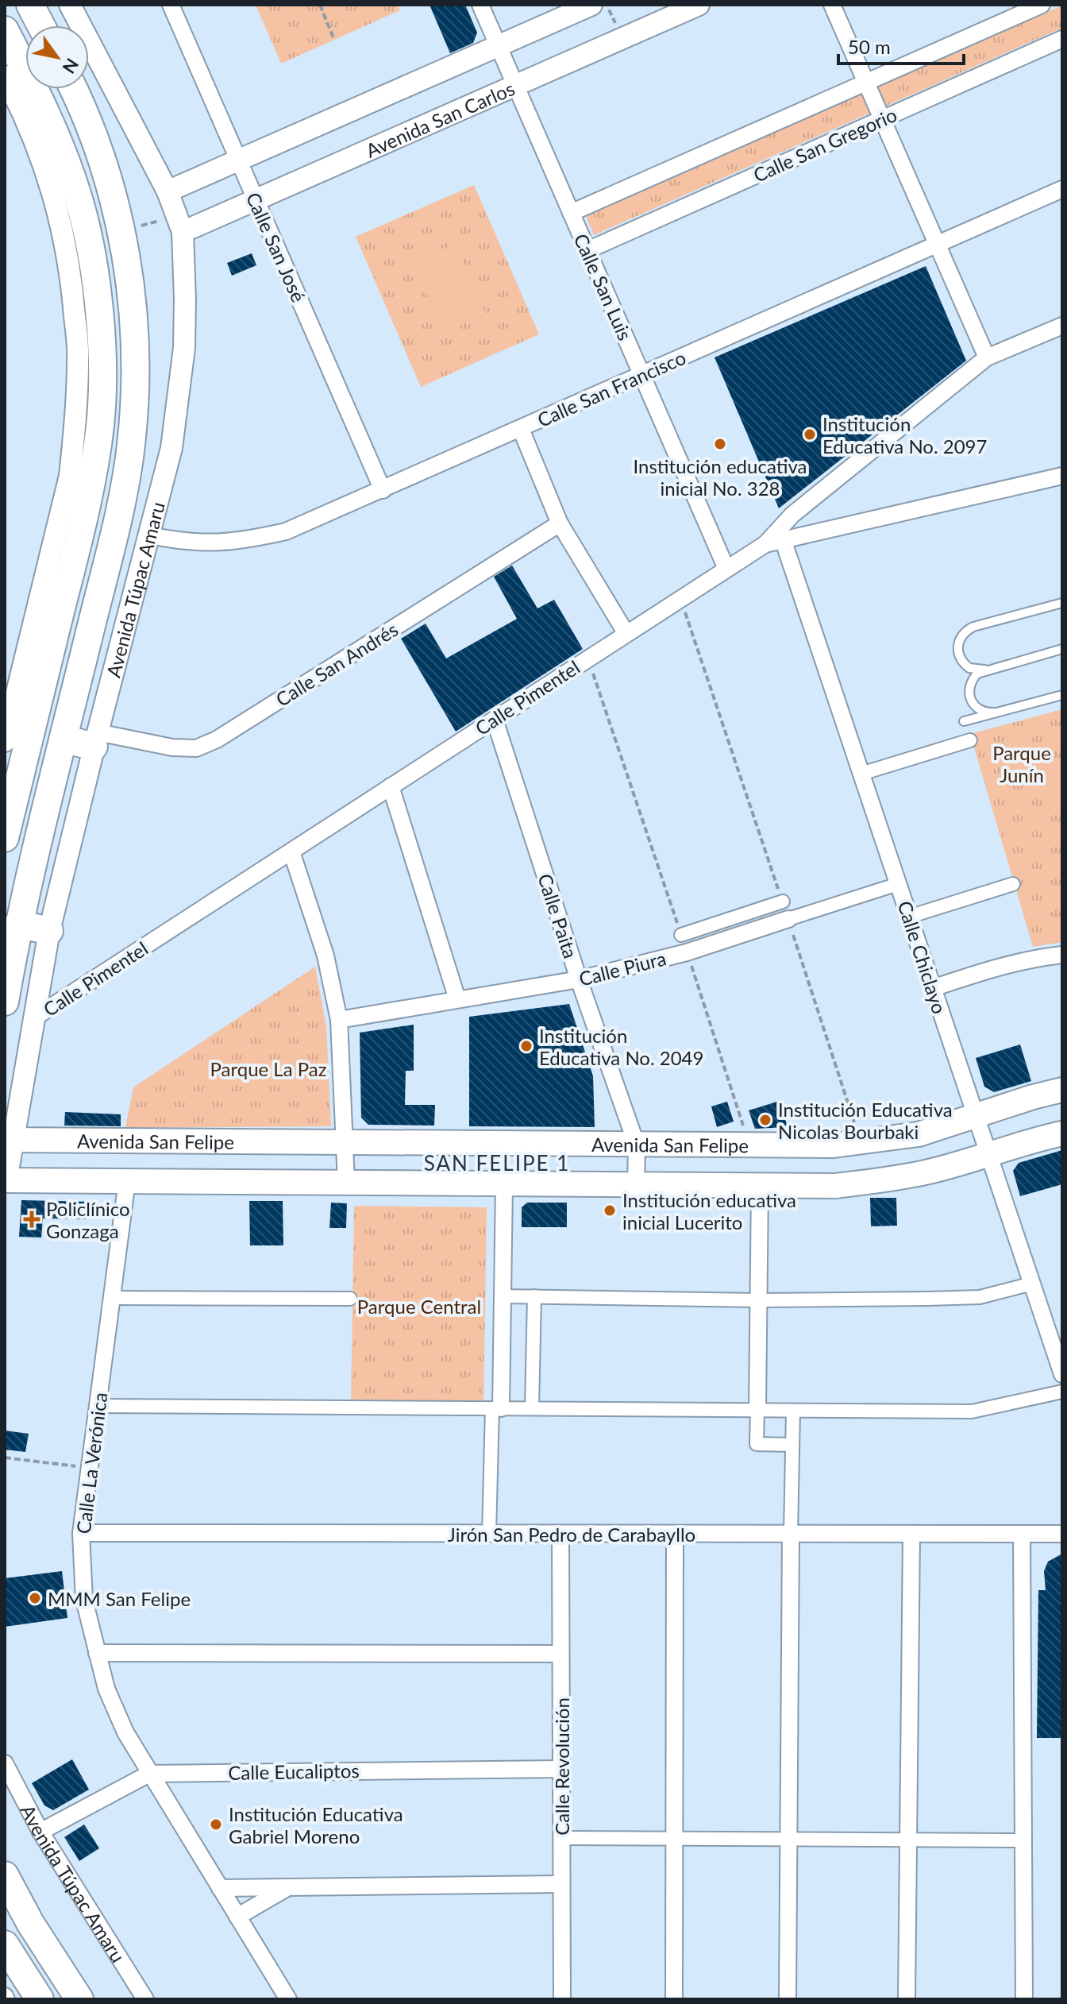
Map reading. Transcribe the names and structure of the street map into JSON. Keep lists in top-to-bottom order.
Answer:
{
  "streets": {
    "highway": ["Avenida Túpac Amaru"],
    "main road": ["Avenida San Felipe"],
    "street": [
      "Avenida San Carlos",
      "Calle San Gregorio",
      "Calle San José",
      "Calle San Luis",
      "Calle San Francisco",
      "Calle San Andrés",
      "Calle Pimentel",
      "Calle Paita",
      "Calle Chiclayo",
      "Calle Piura",
      "Calle La Verónica",
      "Jirón San Pedro de Carabayllo",
      "Calle Revolución",
      "Calle Eucaliptos"
    ]
  },
  "crossings": [
    ["Avenida San Carlos", "Calle San José"],
    ["Avenida San Carlos", "Calle San Luis"],
    ["Avenida San Carlos", "Avenida Túpac Amaru"],
    ["Calle San Gregorio", "Calle San Luis"],
    ["Calle San José", "Calle San Francisco"],
    ["Calle San Luis", "Calle San Francisco"],
    ["Calle San Luis", "Calle Pimentel"],
    ["Calle San Francisco", "Avenida Túpac Amaru"],
    ["Avenida Túpac Amaru", "Calle San Andrés"],
    ["Avenida Túpac Amaru", "Calle Pimentel"],
    ["Avenida Túpac Amaru", "Avenida San Felipe"],
    ["Avenida Túpac Amaru", "Calle Eucaliptos"],
    ["Calle Pimentel", "Calle Paita"],
    ["Calle Pimentel", "Calle Chiclayo"],
    ["Calle Paita", "Calle Piura"],
    ["Calle Paita", "Avenida San Felipe"],
    ["Calle Chiclayo", "Calle Piura"],
    ["Calle Chiclayo", "Avenida San Felipe"],
    ["Avenida San Felipe", "Calle La Verónica"],
    ["Calle La Verónica", "Jirón San Pedro de Carabayllo"],
    ["Calle La Verónica", "Calle Eucaliptos"],
    ["Jirón San Pedro de Carabayllo", "Calle Revolución"],
    ["Calle Revolución", "Calle Eucaliptos"]
  ],
  "districts": ["SAN FELIPE 1"],
  "parks": ["Parque Junín", "Parque La Paz", "Parque Central"],
  "places": {
    "other": [
      "Institución Educativa No. 2097",
      "Institución educativa inicial No. 328",
      "Institución Educativa No. 2049",
      "Institución Educativa Nicolas Bourbaki",
      "Institución educativa inicial Lucerito",
      "MMM San Felipe",
      "Institución Educativa Gabriel Moreno"
    ],
    "health": ["Policlínico Gonzaga"]
  },
  "scale_bar": "50 m",
  "north": "bottom right"
}
